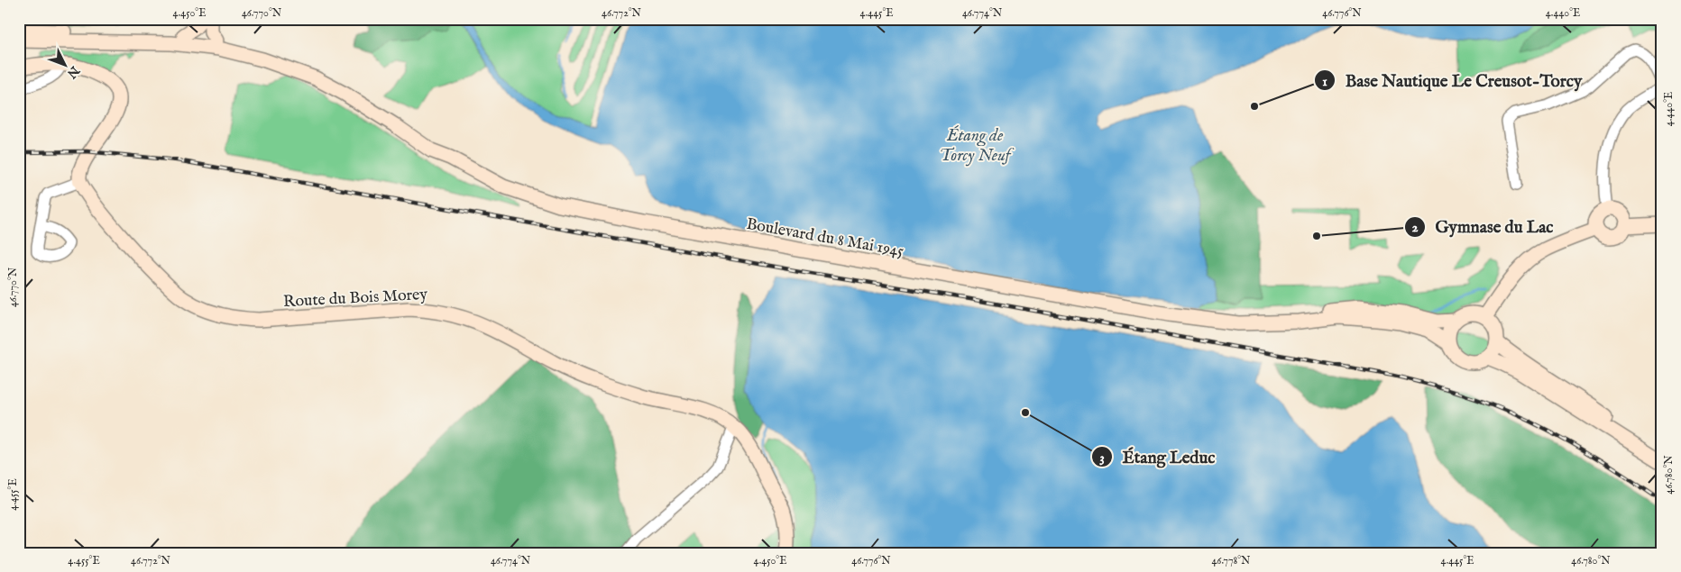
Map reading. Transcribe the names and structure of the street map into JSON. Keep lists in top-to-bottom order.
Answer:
{
  "streets": {
    "main road": ["Boulevard du 8 Mai 1945", "Route du Bois Morey"]
  },
  "water": ["Étang de Torcy Neuf"],
  "places": ["Base Nautique Le Creusot-Torcy", "Gymnase du Lac", "Étang Leduc"],
  "north": "bottom right",
  "coordinates": [
    "4.450°E",
    "46.770°N",
    "46.772°N",
    "4.445°E",
    "46.774°N",
    "46.776°N",
    "4.440°E",
    "46.780°N",
    "4.455°E",
    "46.778°N"
  ]
}
